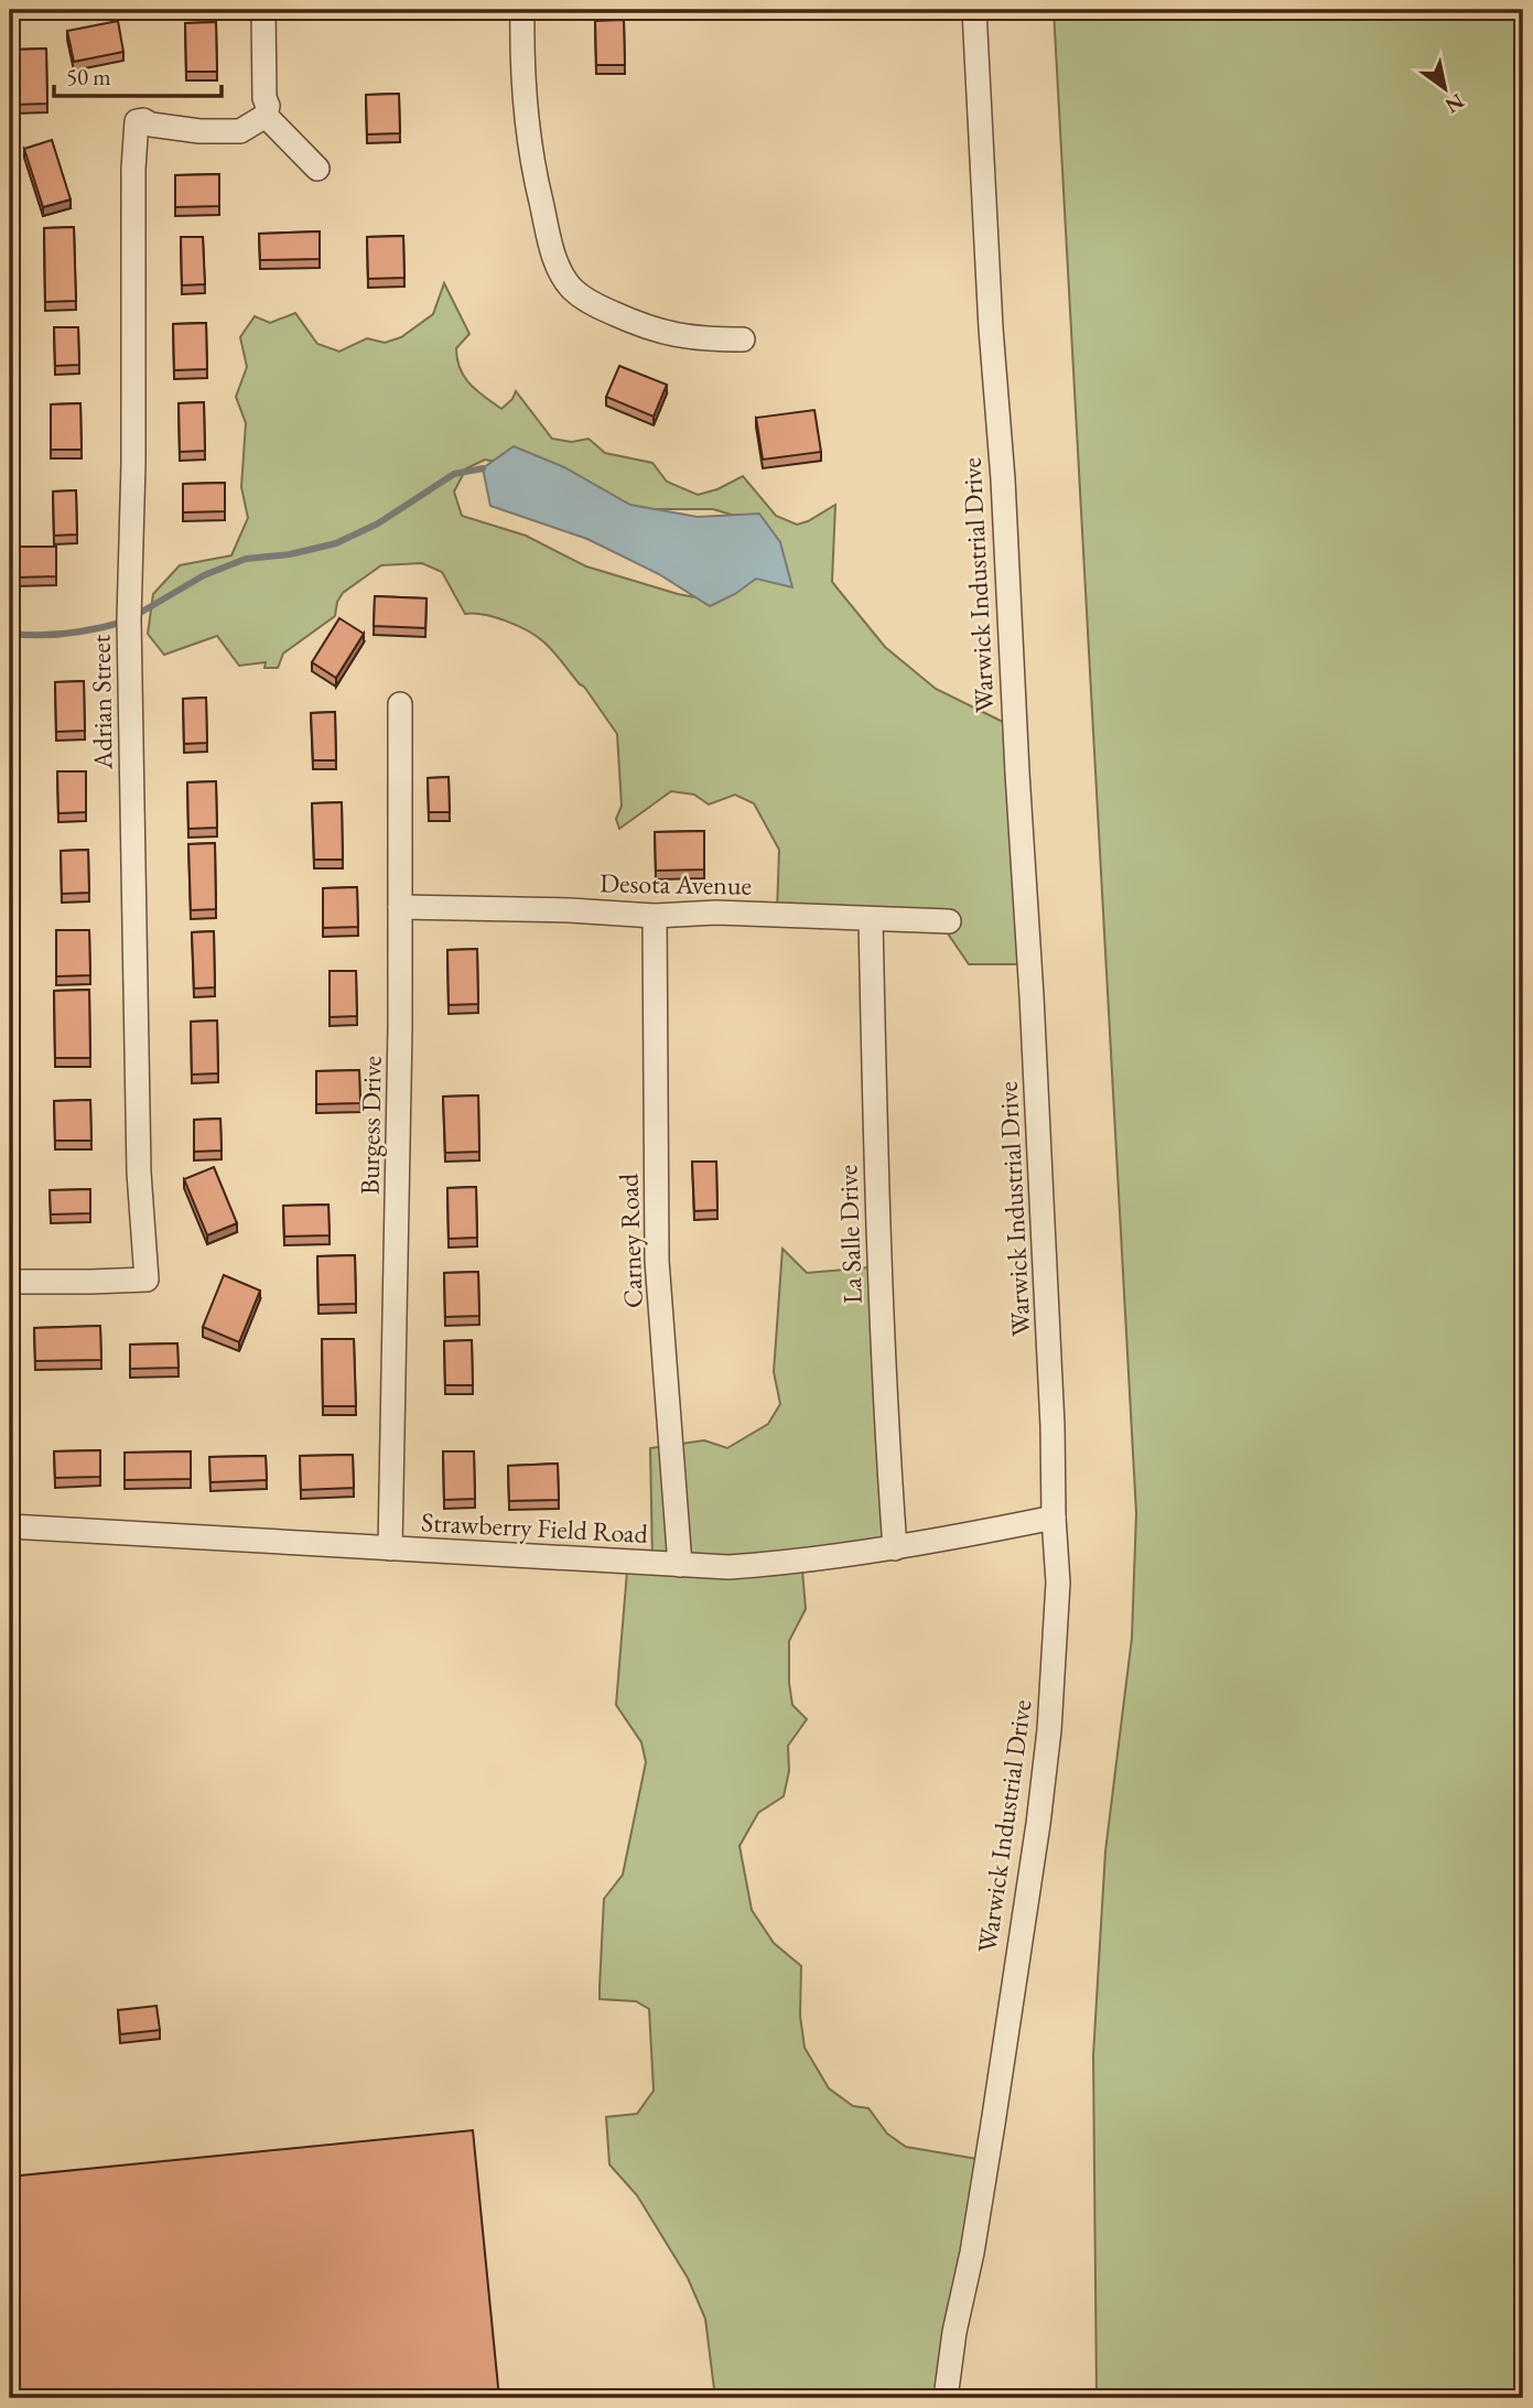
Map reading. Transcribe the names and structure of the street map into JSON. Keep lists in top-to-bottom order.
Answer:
{
  "streets": {
    "street": [
      "Warwick Industrial Drive",
      "Adrian Street",
      "Desota Avenue",
      "Burgess Drive",
      "La Salle Drive",
      "Carney Road",
      "Strawberry Field Road"
    ]
  },
  "crossings": [
    ["Warwick Industrial Drive", "Strawberry Field Road"],
    ["Desota Avenue", "Burgess Drive"],
    ["Desota Avenue", "La Salle Drive"],
    ["Desota Avenue", "Carney Road"],
    ["Burgess Drive", "Strawberry Field Road"],
    ["La Salle Drive", "Strawberry Field Road"],
    ["Carney Road", "Strawberry Field Road"]
  ],
  "scale_bar": "50 m",
  "north": "bottom right"
}
